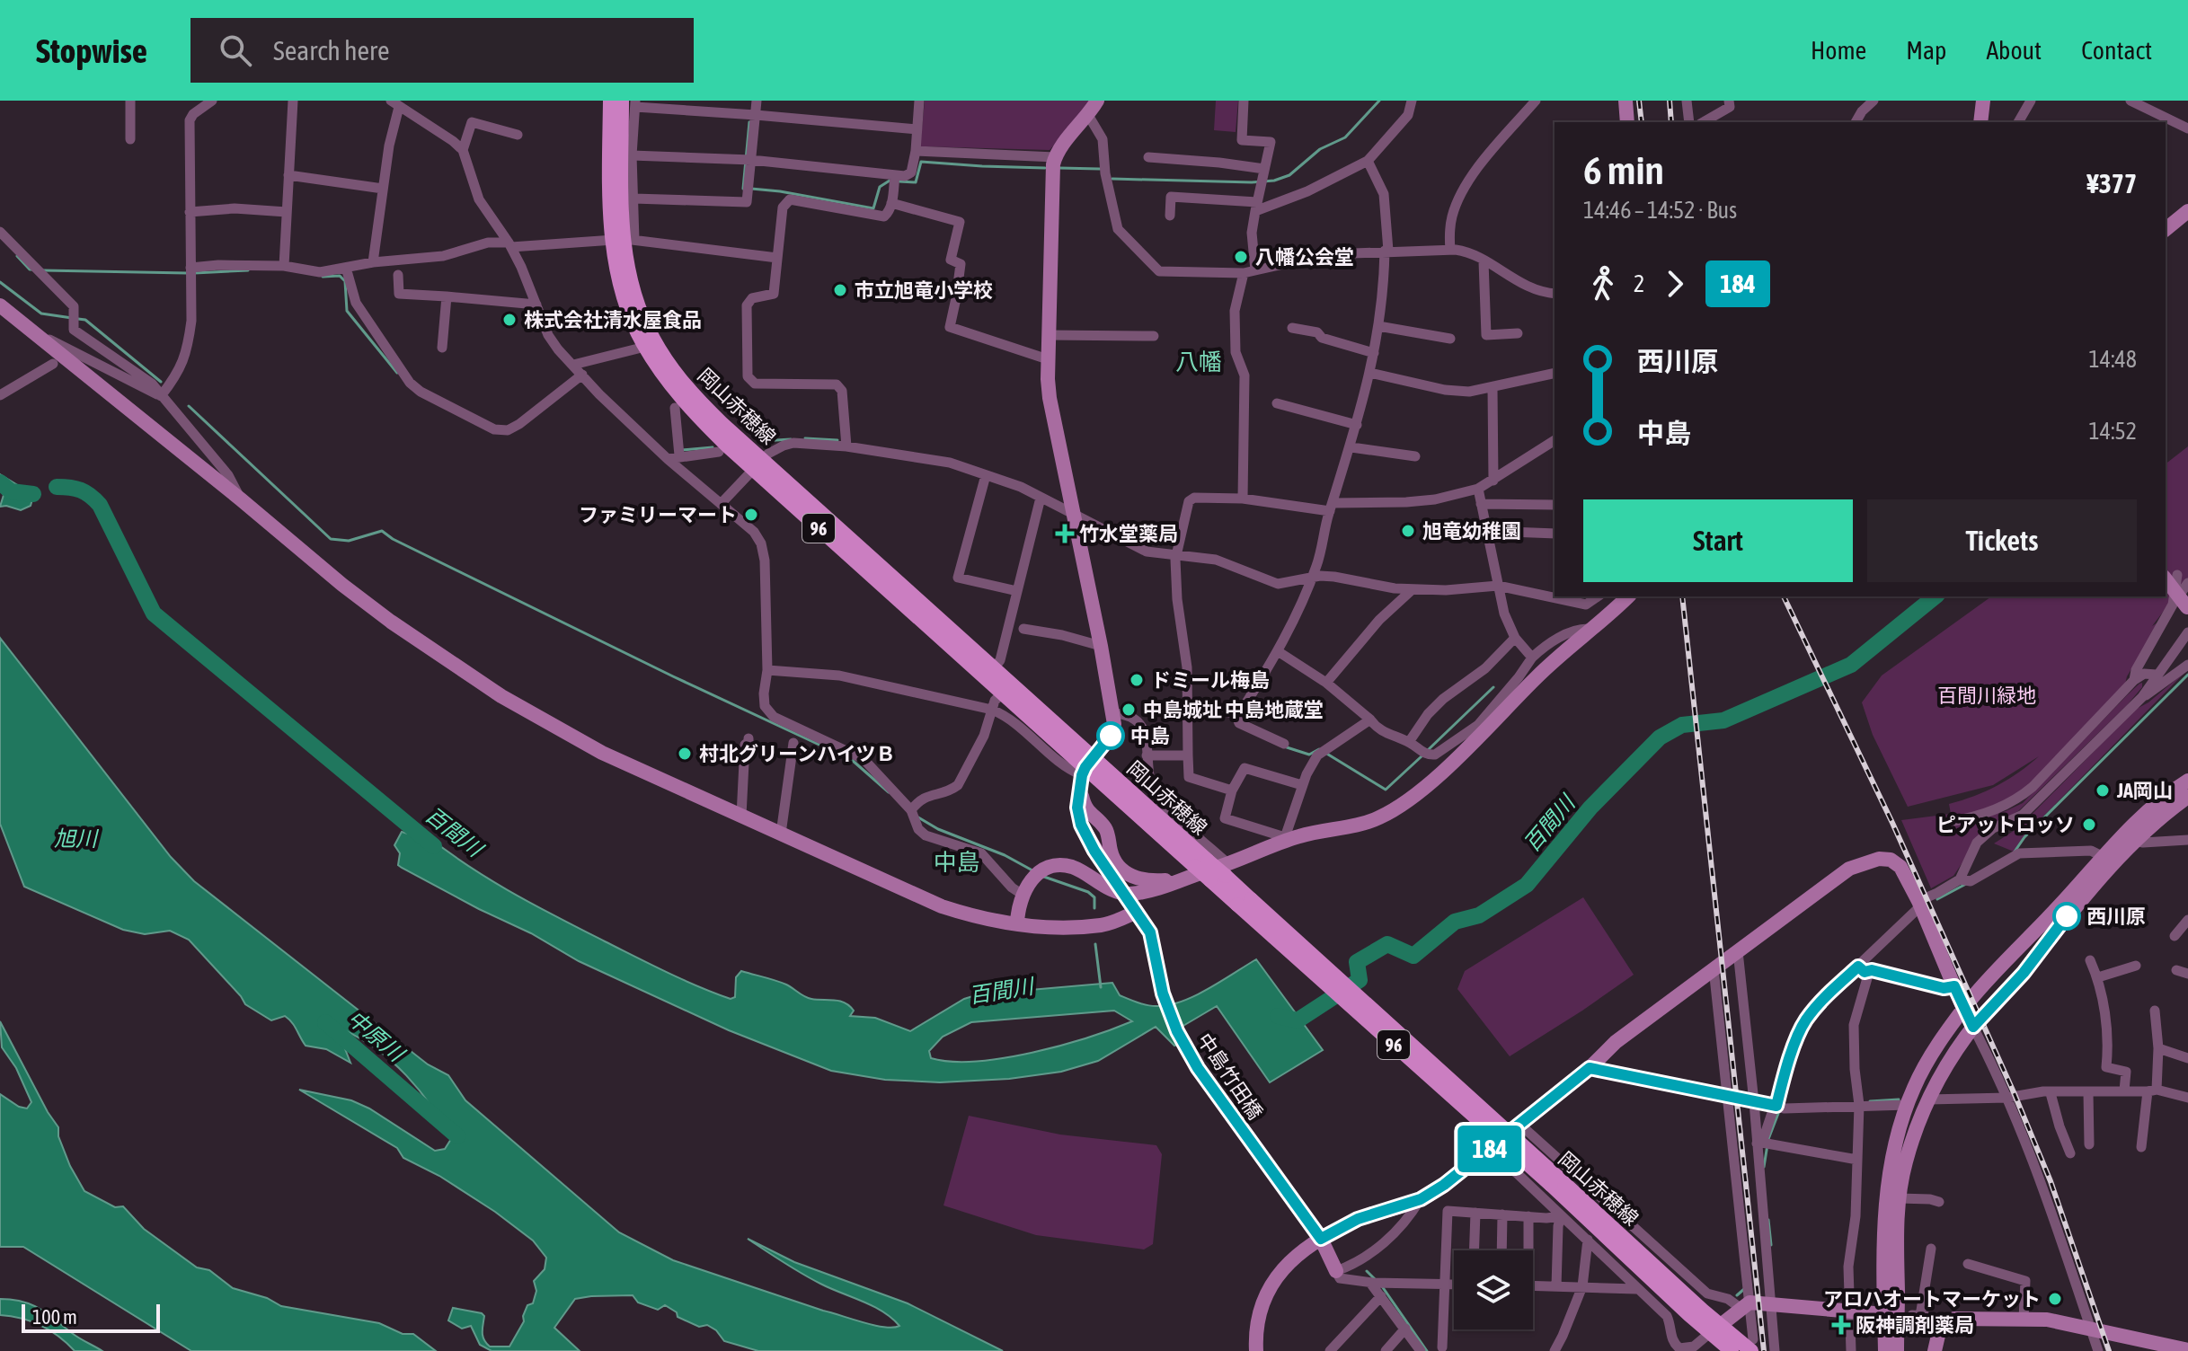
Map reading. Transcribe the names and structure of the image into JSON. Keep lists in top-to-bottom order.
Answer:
{
  "streets": {
    "main road": ["岡山赤穂線", "96"],
    "street": ["中島竹田橋"]
  },
  "districts": ["八幡", "中島"],
  "water": ["百間川", "旭川", "中原川"],
  "parks": ["百間川緑地"],
  "places": {
    "other": [
      "八幡公会堂",
      "市立旭竜小学校",
      "株式会社清水屋食品",
      "ファミリーマート",
      "旭竜幼稚園",
      "ドミール梅島",
      "中島城址 中島地蔵堂",
      "中島",
      "村北グリーンハイツＢ",
      "JA岡山",
      "ピアットロッソ",
      "西川原",
      "アロハオートマーケット"
    ],
    "health": ["竹水堂薬局", "阪神調剤薬局"]
  },
  "lines": ["bus line 184"],
  "scale_bar": "100 m",
  "page": {
    "header": "Stopwise",
    "search": "Search here",
    "nav": [
      "Home",
      "Map",
      "About",
      "Contact"
    ],
    "on_map": "184",
    "heading": ["6 min", "14:46 – 14:52 · Bus", "¥377"],
    "legs": ["2", "184"],
    "list": [
      {
        "name": "西川原",
        "value": "14:48"
      },
      {
        "name": "中島",
        "value": "14:52"
      }
    ],
    "buttons": ["Start", "Tickets"],
    "scale": "100 m"
  }
}
